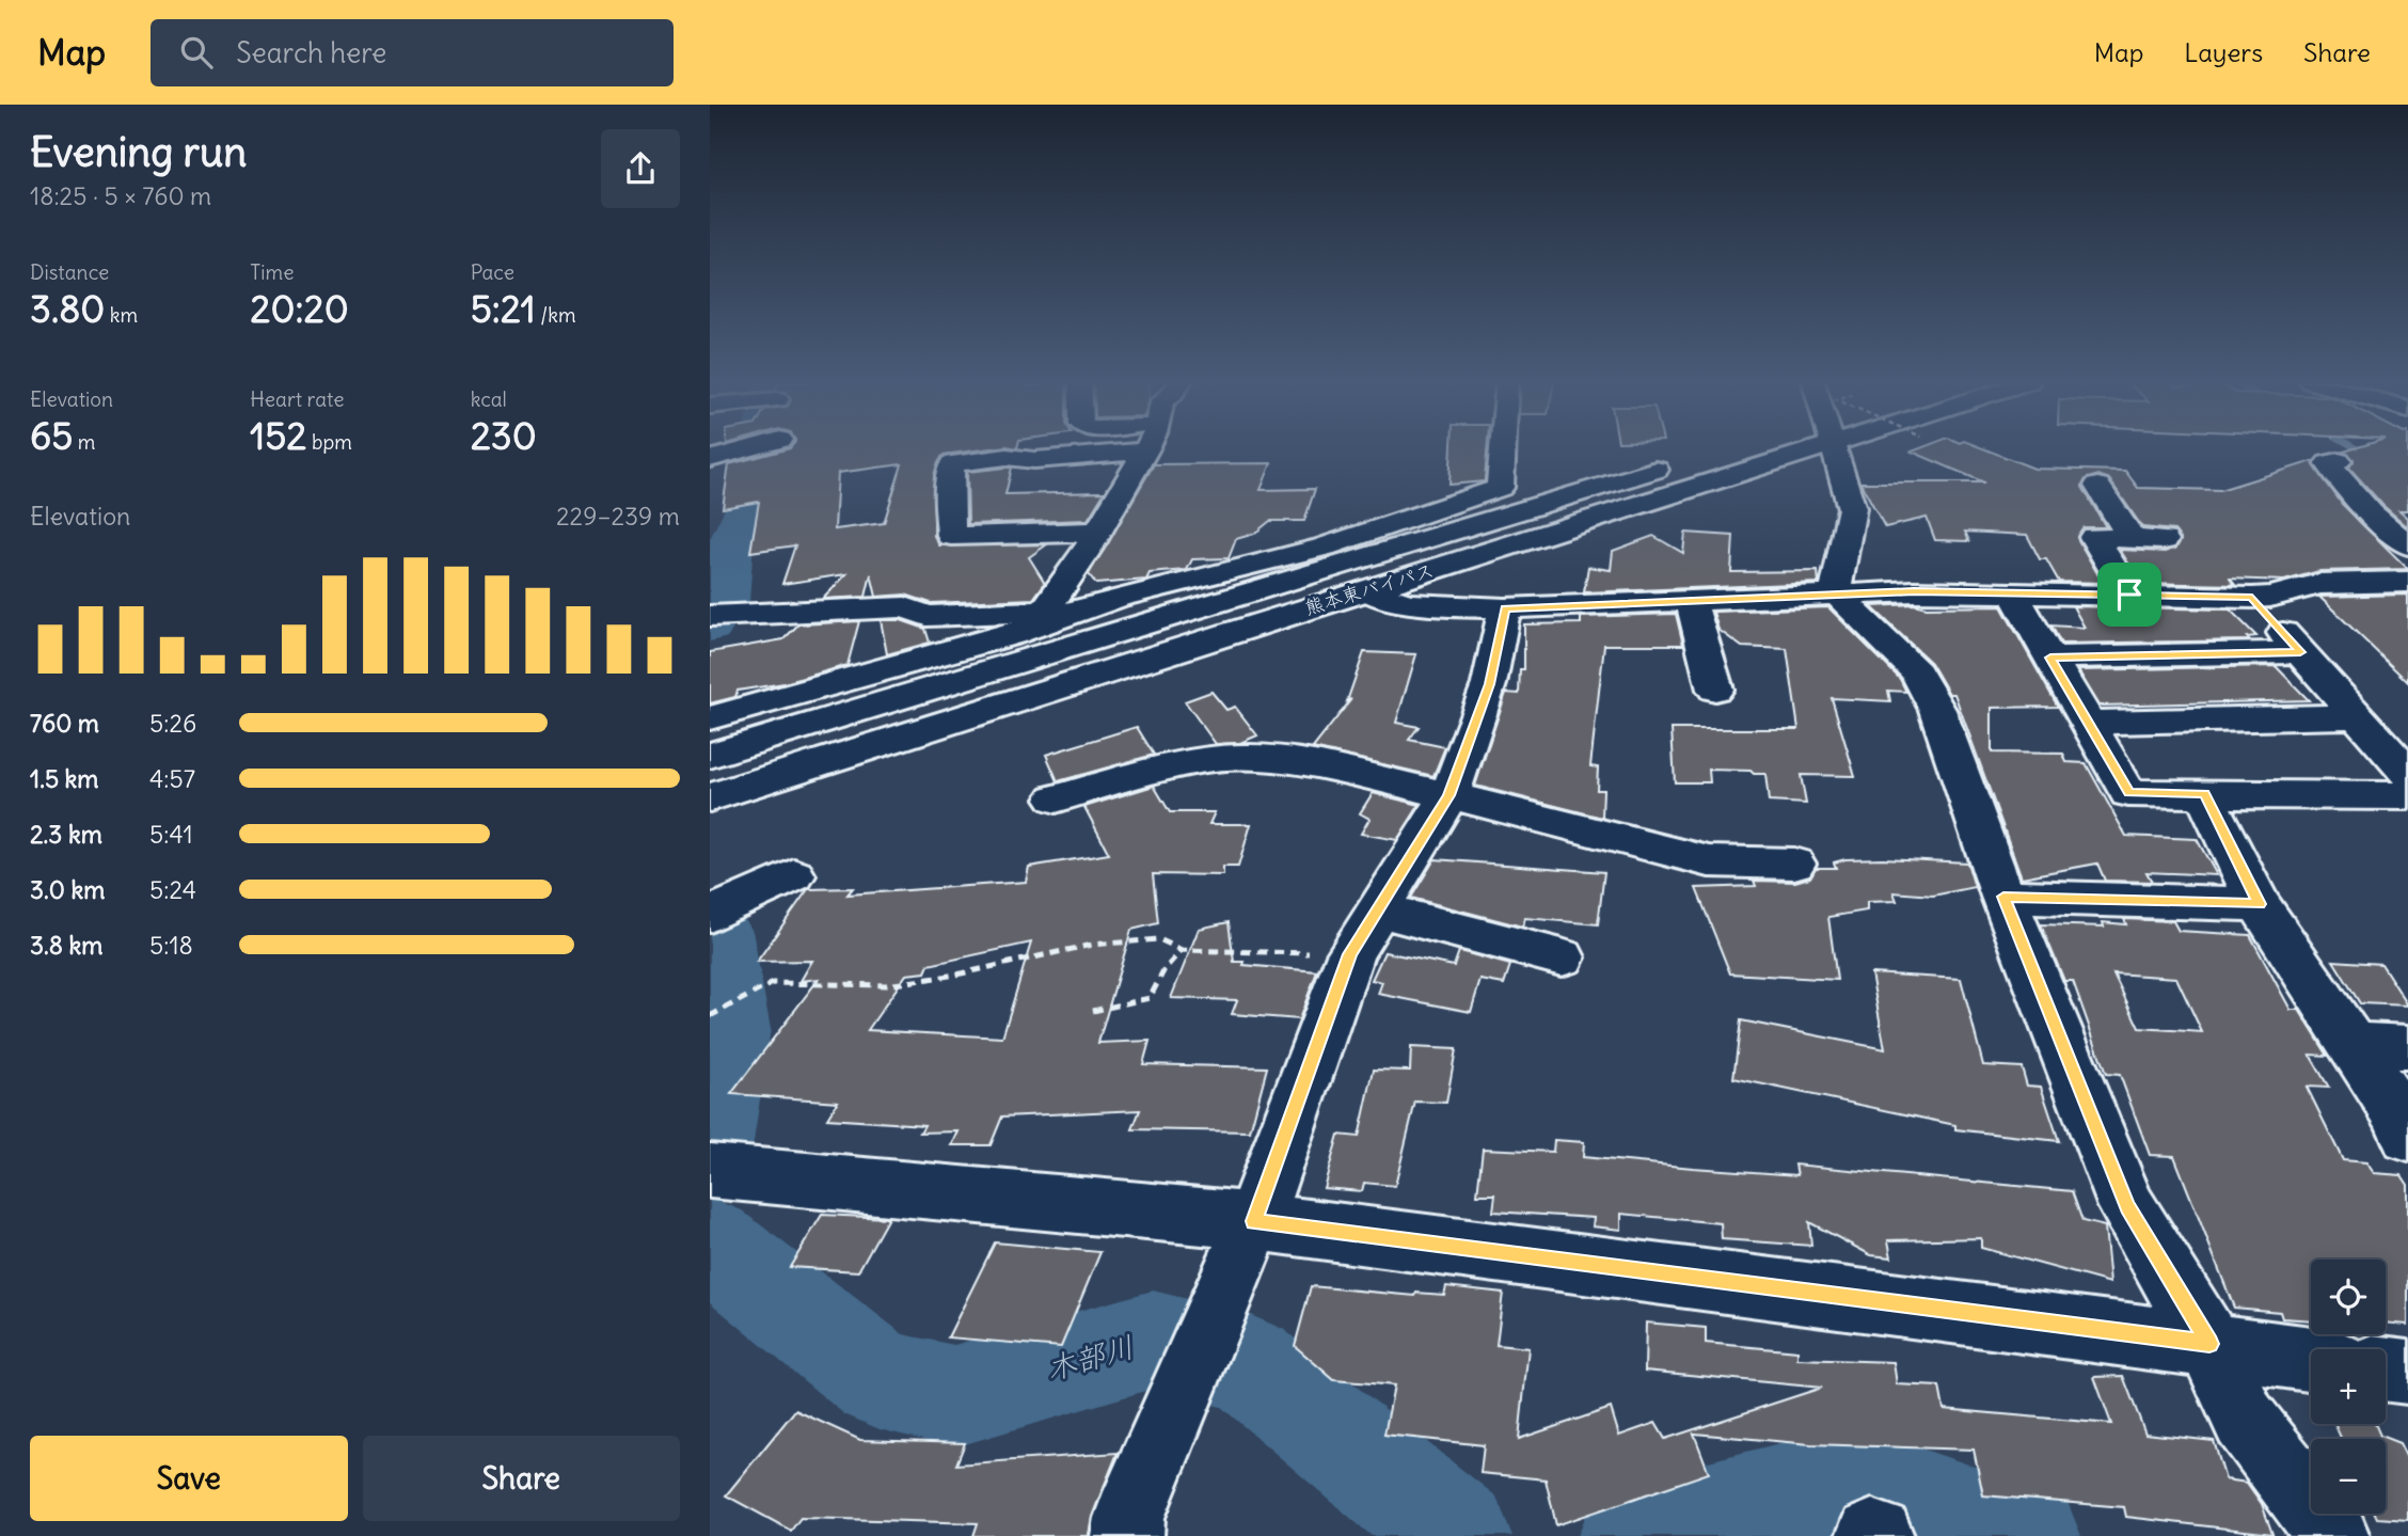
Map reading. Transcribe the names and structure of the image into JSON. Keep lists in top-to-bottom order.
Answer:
{
  "streets": {
    "main road": ["熊本東バイパス"]
  },
  "water": ["木部川"],
  "page": {
    "header": "Map",
    "search": "Search here",
    "nav": ["Map", "Layers", "Share"],
    "heading": ["Evening run", "18:25 · 5 × 760 m"],
    "stats": [
      ["Distance", "3.80 km"],
      ["Time", "20:20"],
      ["Pace", "5:21 /km"],
      ["Elevation", "65 m"],
      ["Heart rate", "152 bpm"],
      ["kcal", "230"]
    ],
    "chart": ["Elevation", "229–239 m"],
    "list": [
      {
        "name": "760 m",
        "note": "5:26"
      },
      {
        "name": "1.5 km",
        "note": "4:57"
      },
      {
        "name": "2.3 km",
        "note": "5:41"
      },
      {
        "name": "3.0 km",
        "note": "5:24"
      },
      {
        "name": "3.8 km",
        "note": "5:18"
      }
    ],
    "map_buttons": ["+", "−"],
    "buttons": ["Save", "Share"]
  }
}
